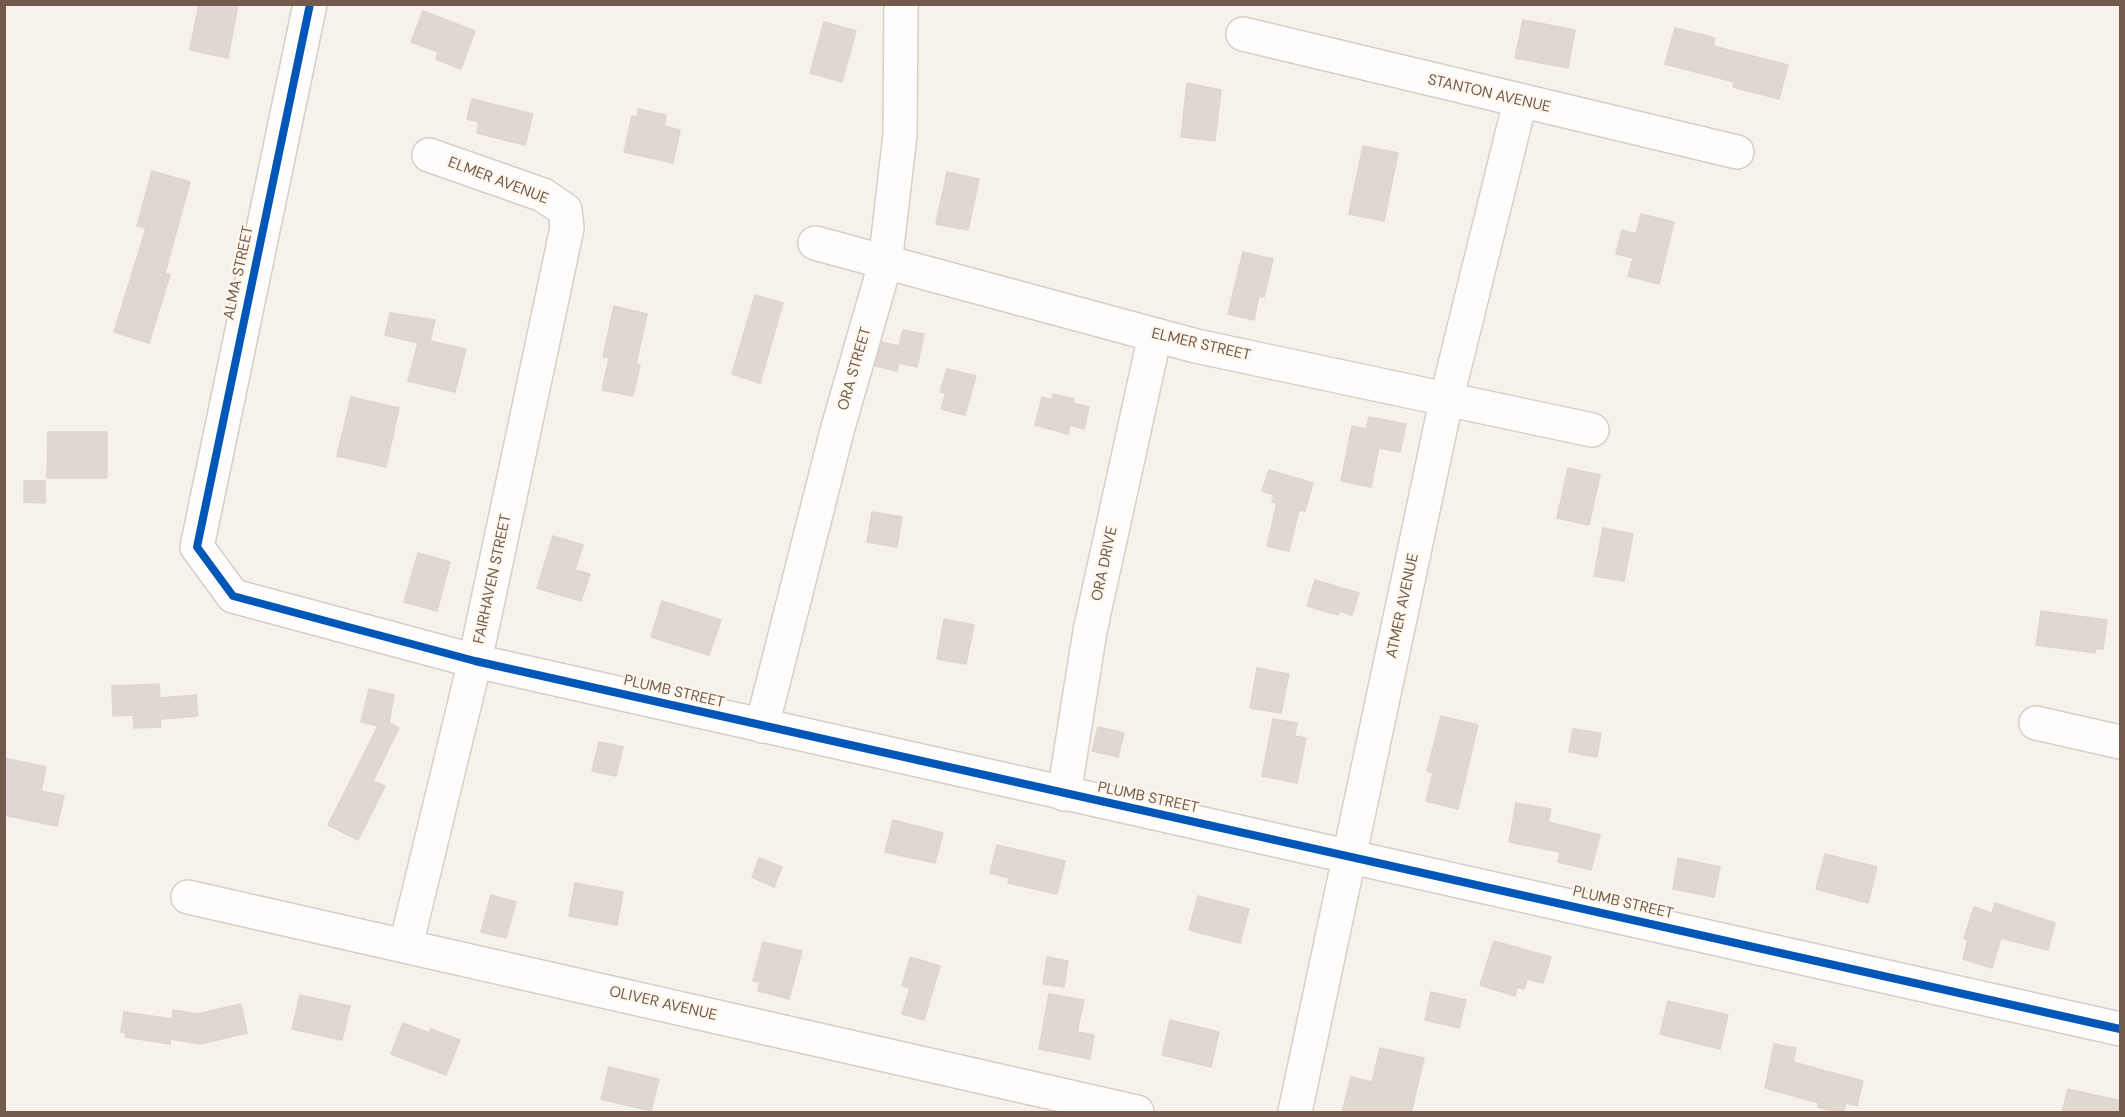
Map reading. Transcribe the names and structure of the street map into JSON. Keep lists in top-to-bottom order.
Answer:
{
  "streets": {
    "street": [
      "STANTON AVENUE",
      "ELMER AVENUE",
      "ALMA STREET",
      "ELMER STREET",
      "ORA STREET",
      "ORA DRIVE",
      "FAIRHAVEN STREET",
      "ATMER AVENUE",
      "PLUMB STREET",
      "OLIVER AVENUE"
    ]
  },
  "crossings": [
    ["STANTON AVENUE", "ATMER AVENUE"],
    ["ELMER AVENUE", "FAIRHAVEN STREET"],
    ["ALMA STREET", "PLUMB STREET"],
    ["ELMER STREET", "ORA STREET"],
    ["ELMER STREET", "ORA DRIVE"],
    ["ELMER STREET", "ATMER AVENUE"],
    ["ORA STREET", "PLUMB STREET"],
    ["ORA DRIVE", "PLUMB STREET"],
    ["FAIRHAVEN STREET", "PLUMB STREET"],
    ["FAIRHAVEN STREET", "OLIVER AVENUE"],
    ["ATMER AVENUE", "PLUMB STREET"]
  ]
}
